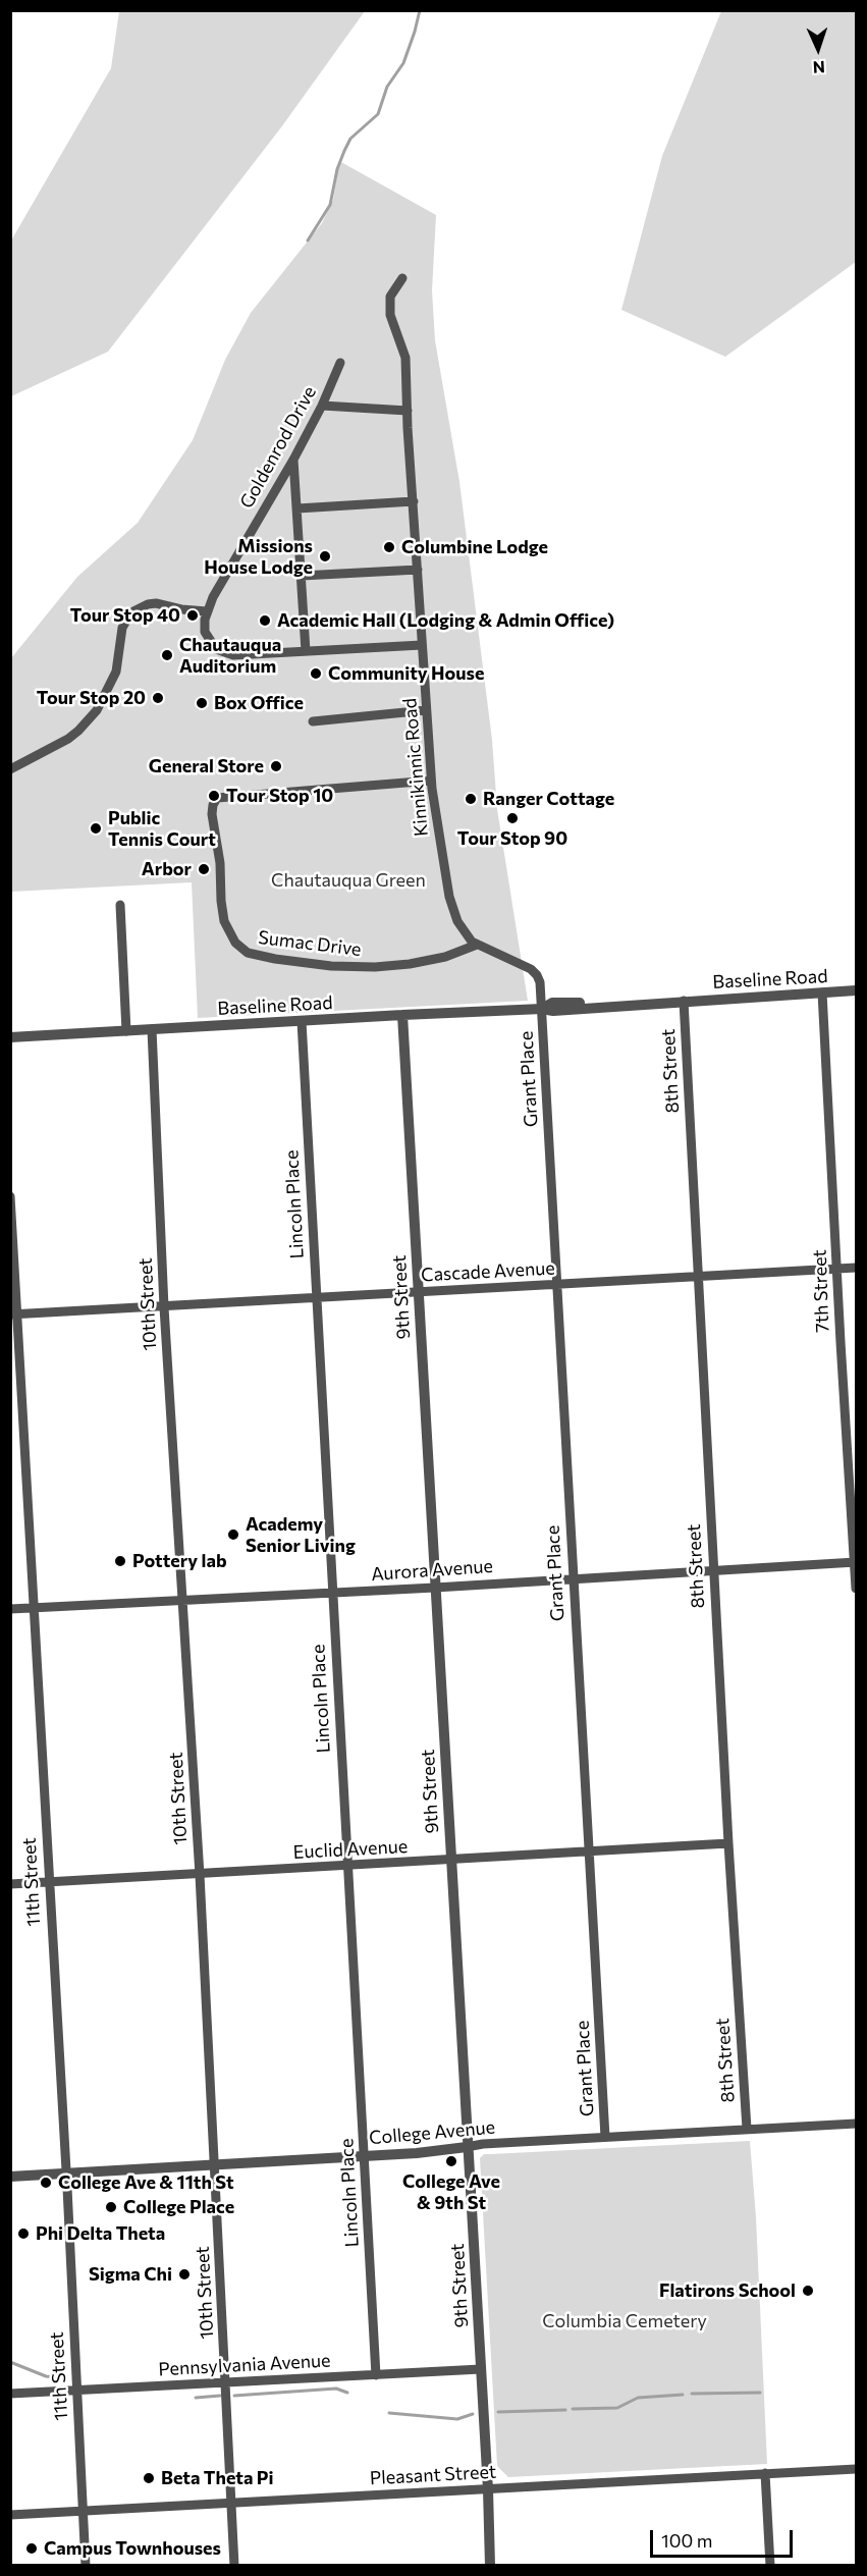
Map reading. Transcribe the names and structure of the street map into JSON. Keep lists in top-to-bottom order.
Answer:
{
  "streets": {
    "street": [
      "Goldenrod Drive",
      "Kinnikinnic Road",
      "Sumac Drive",
      "Baseline Road",
      "8th Street",
      "Grant Place",
      "Lincoln Place",
      "Cascade Avenue",
      "7th Street",
      "9th Street",
      "10th Street",
      "Aurora Avenue",
      "Euclid Avenue",
      "11th Street",
      "College Avenue",
      "Pennsylvania Avenue",
      "Pleasant Street"
    ]
  },
  "crossings": [
    ["Kinnikinnic Road", "Sumac Drive"],
    ["Kinnikinnic Road", "Baseline Road"],
    ["Kinnikinnic Road", "Grant Place"],
    ["Baseline Road", "8th Street"],
    ["Baseline Road", "Grant Place"],
    ["Baseline Road", "Lincoln Place"],
    ["Baseline Road", "7th Street"],
    ["Baseline Road", "9th Street"],
    ["Baseline Road", "10th Street"],
    ["8th Street", "Cascade Avenue"],
    ["8th Street", "Aurora Avenue"],
    ["8th Street", "Euclid Avenue"],
    ["8th Street", "College Avenue"],
    ["Grant Place", "Cascade Avenue"],
    ["Grant Place", "Aurora Avenue"],
    ["Grant Place", "Euclid Avenue"],
    ["Grant Place", "College Avenue"],
    ["Lincoln Place", "Cascade Avenue"],
    ["Lincoln Place", "Aurora Avenue"],
    ["Lincoln Place", "Euclid Avenue"],
    ["Lincoln Place", "College Avenue"],
    ["Lincoln Place", "Pennsylvania Avenue"],
    ["Cascade Avenue", "7th Street"],
    ["Cascade Avenue", "9th Street"],
    ["Cascade Avenue", "10th Street"],
    ["Cascade Avenue", "11th Street"],
    ["7th Street", "Aurora Avenue"],
    ["9th Street", "Aurora Avenue"],
    ["9th Street", "Euclid Avenue"],
    ["9th Street", "College Avenue"],
    ["9th Street", "Pennsylvania Avenue"],
    ["9th Street", "Pleasant Street"],
    ["10th Street", "Aurora Avenue"],
    ["10th Street", "Euclid Avenue"],
    ["10th Street", "College Avenue"],
    ["10th Street", "Pennsylvania Avenue"],
    ["10th Street", "Pleasant Street"],
    ["Aurora Avenue", "11th Street"],
    ["Euclid Avenue", "11th Street"],
    ["11th Street", "College Avenue"],
    ["11th Street", "Pennsylvania Avenue"],
    ["11th Street", "Pleasant Street"]
  ],
  "parks": ["Chautauqua Green", "Columbia Cemetery"],
  "places": [
    "Columbine Lodge",
    "Missions House Lodge",
    "Tour Stop 40",
    "Academic Hall (Lodging & Admin Office)",
    "Chautauqua Auditorium",
    "Community House",
    "Tour Stop 20",
    "Box Office",
    "General Store",
    "Tour Stop 10",
    "Ranger Cottage",
    "Tour Stop 90",
    "Public Tennis Court",
    "Arbor",
    "Academy Senior Living",
    "Pottery lab",
    "College Ave & 9th St",
    "College Ave & 11th St",
    "College Place",
    "Phi Delta Theta",
    "Sigma Chi",
    "Flatirons School",
    "Beta Theta Pi",
    "Campus Townhouses"
  ],
  "scale_bar": "100 m",
  "north": "bottom"
}
